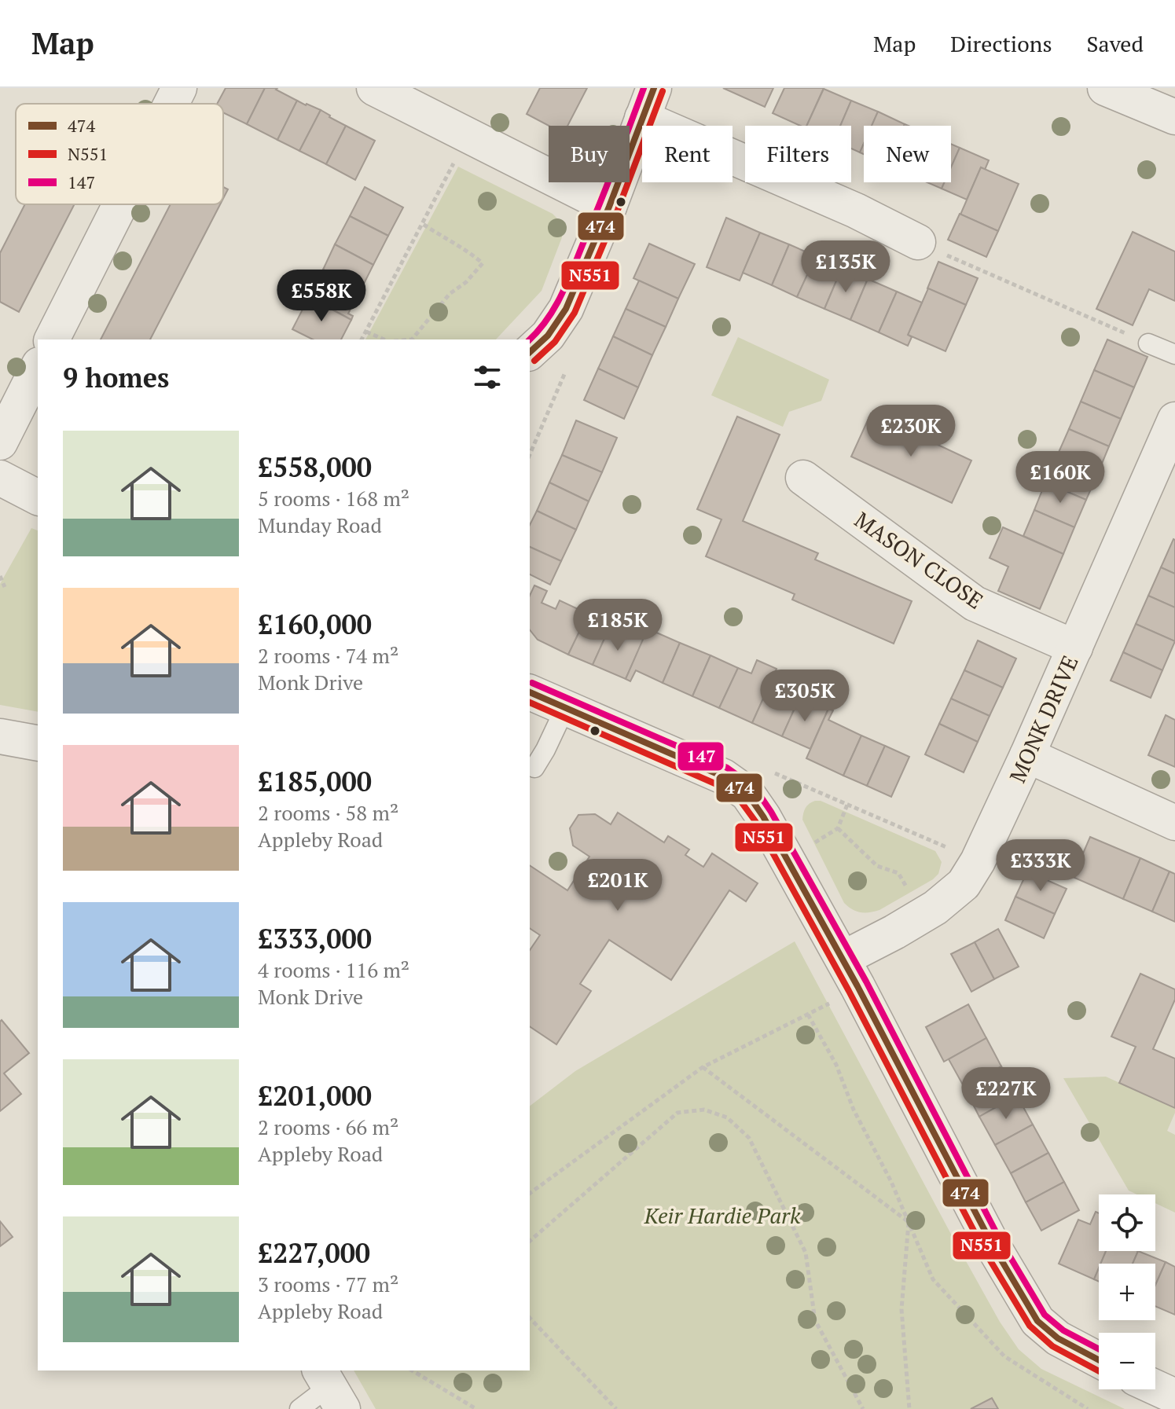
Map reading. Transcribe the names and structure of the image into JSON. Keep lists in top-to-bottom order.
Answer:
{
  "streets": {
    "street": ["MASON CLOSE", "MONK DRIVE"]
  },
  "crossings": [
    ["MASON CLOSE", "MONK DRIVE"]
  ],
  "parks": ["Keir Hardie Park"],
  "lines": ["transit line 474", "transit line 147", "transit line N551"],
  "legend": ["474", "N551", "147"],
  "page": {
    "header": "Map",
    "nav": ["Map", "Directions", "Saved"],
    "chip": [
      "Buy",
      "Rent",
      "Filters",
      "New"
    ],
    "price": [
      "£135K",
      "£558K",
      "£230K",
      "£160K",
      "£185K",
      "£305K",
      "£333K",
      "£201K",
      "£227K"
    ],
    "heading": "9 homes",
    "list": [
      {
        "name": "£558,000",
        "note": "5 rooms · 168 m² · Munday Road"
      },
      {
        "name": "£160,000",
        "note": "2 rooms · 74 m² · Monk Drive"
      },
      {
        "name": "£185,000",
        "note": "2 rooms · 58 m² · Appleby Road"
      },
      {
        "name": "£333,000",
        "note": "4 rooms · 116 m² · Monk Drive"
      },
      {
        "name": "£201,000",
        "note": "2 rooms · 66 m² · Appleby Road"
      },
      {
        "name": "£227,000",
        "note": "3 rooms · 77 m² · Appleby Road"
      }
    ],
    "map_buttons": ["+", "−"]
  }
}
